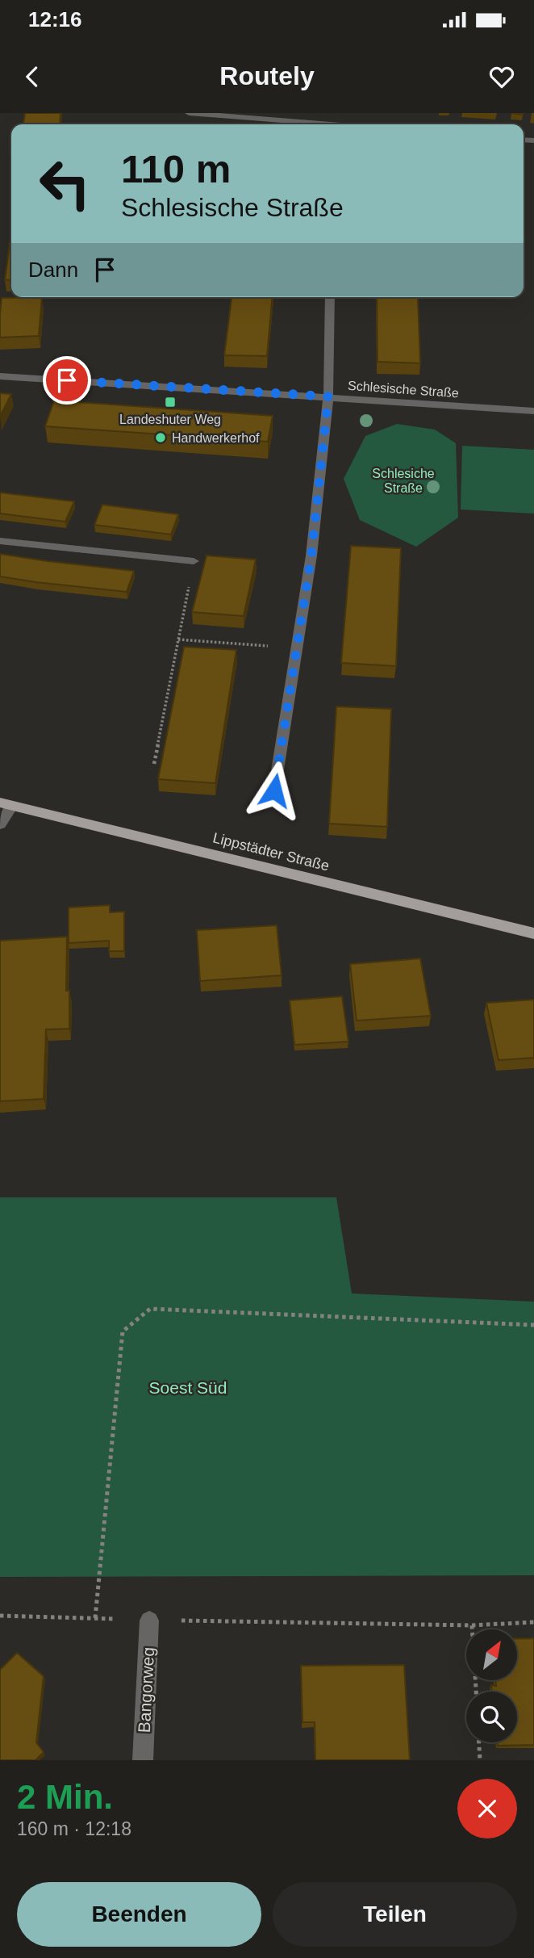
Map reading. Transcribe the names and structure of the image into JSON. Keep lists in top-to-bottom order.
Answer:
{
  "streets": {
    "main road": ["Lippstädter Straße"],
    "street": ["Schlesische Straße", "Bangorweg"]
  },
  "parks": ["Schlesiche Straße", "Soest Süd"],
  "places": {
    "transit": ["Landeshuter Weg"],
    "other": ["Handwerkerhof"]
  },
  "north": "top right",
  "page": {
    "status": "12:16",
    "header": "Routely",
    "turn": ["110 m", "Schlesische Straße"],
    "then": "Dann",
    "heading": ["2 Min.", "160 m · 12:18"],
    "buttons": ["Beenden", "Teilen"]
  }
}
